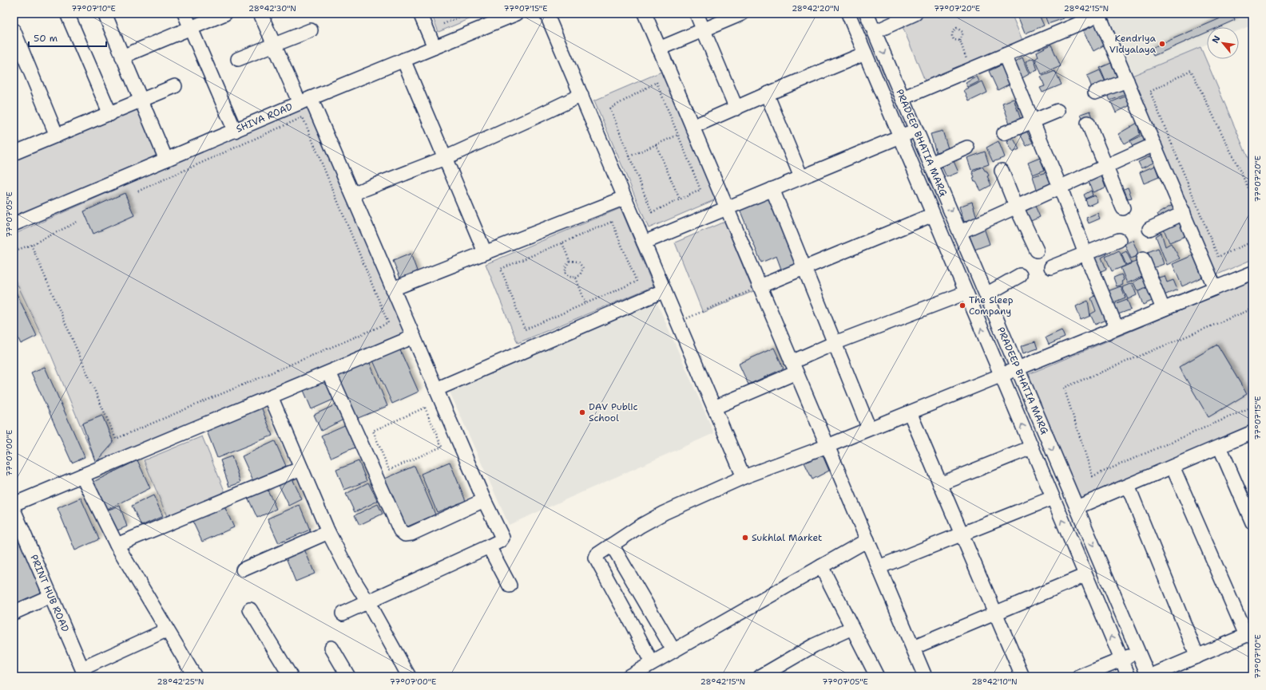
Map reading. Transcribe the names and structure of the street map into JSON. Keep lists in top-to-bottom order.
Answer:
{
  "streets": {
    "street": ["SHIVA ROAD", "PRADEEP BHATIA MARG", "PRINT HUB ROAD"]
  },
  "places": [
    "Kendriya Vidyalaya",
    "The Sleep Company",
    "DAV Public School",
    "Sukhlal Market"
  ],
  "scale_bar": "50 m",
  "north": "top left",
  "coordinates": [
    "77°07'10\"E",
    "28°42'30\"N",
    "77°07'15\"E",
    "28°42'20\"N",
    "77°07'20\"E",
    "28°42'15\"N",
    "77°07'05\"E",
    "77°07'00\"E",
    "28°42'25\"N",
    "28°42'10\"N"
  ]
}
